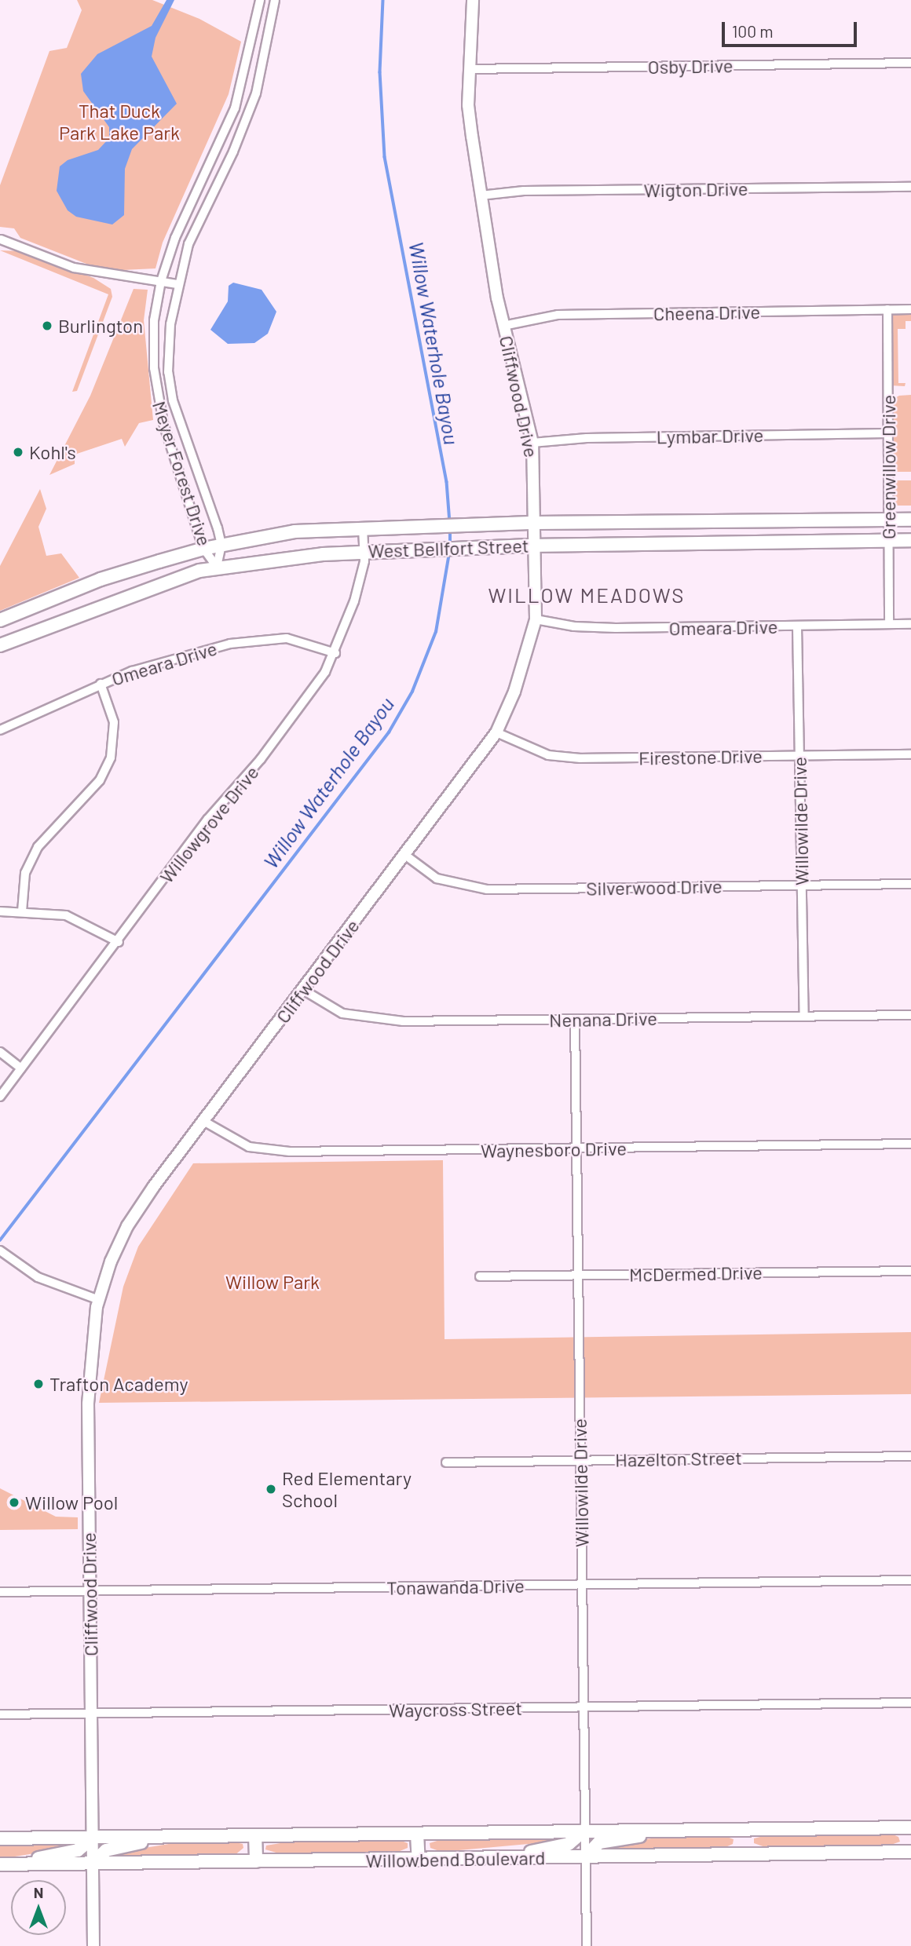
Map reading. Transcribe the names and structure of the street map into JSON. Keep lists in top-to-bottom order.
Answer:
{
  "streets": {
    "main road": ["West Bellfort Street", "Willowbend Boulevard"],
    "street": [
      "Osby Drive",
      "Wigton Drive",
      "Cheena Drive",
      "Cliffwood Drive",
      "Lymbar Drive",
      "Greenwillow Drive",
      "Meyer Forest Drive",
      "Omeara Drive",
      "Firestone Drive",
      "Willowilde Drive",
      "Willowgrove Drive",
      "Silverwood Drive",
      "Nenana Drive",
      "Waynesboro Drive",
      "McDermed Drive",
      "Hazelton Street",
      "Tonawanda Drive",
      "Waycross Street"
    ]
  },
  "crossings": [
    ["Osby Drive", "Cliffwood Drive"],
    ["Wigton Drive", "Cliffwood Drive"],
    ["Cheena Drive", "Cliffwood Drive"],
    ["Cheena Drive", "Greenwillow Drive"],
    ["Cliffwood Drive", "Lymbar Drive"],
    ["Cliffwood Drive", "West Bellfort Street"],
    ["Cliffwood Drive", "Omeara Drive"],
    ["Cliffwood Drive", "Firestone Drive"],
    ["Cliffwood Drive", "Silverwood Drive"],
    ["Cliffwood Drive", "Nenana Drive"],
    ["Cliffwood Drive", "Waynesboro Drive"],
    ["Cliffwood Drive", "Tonawanda Drive"],
    ["Cliffwood Drive", "Waycross Street"],
    ["Cliffwood Drive", "Willowbend Boulevard"],
    ["Lymbar Drive", "Greenwillow Drive"],
    ["Greenwillow Drive", "West Bellfort Street"],
    ["Greenwillow Drive", "Omeara Drive"],
    ["Meyer Forest Drive", "West Bellfort Street"],
    ["West Bellfort Street", "Willowgrove Drive"],
    ["Omeara Drive", "Willowilde Drive"],
    ["Omeara Drive", "Willowgrove Drive"],
    ["Firestone Drive", "Willowilde Drive"],
    ["Willowilde Drive", "Silverwood Drive"],
    ["Willowilde Drive", "Nenana Drive"],
    ["Willowilde Drive", "Waynesboro Drive"],
    ["Willowilde Drive", "McDermed Drive"],
    ["Willowilde Drive", "Hazelton Street"],
    ["Willowilde Drive", "Tonawanda Drive"],
    ["Willowilde Drive", "Waycross Street"],
    ["Willowilde Drive", "Willowbend Boulevard"]
  ],
  "districts": ["WILLOW MEADOWS"],
  "water": ["Willow Waterhole Bayou"],
  "parks": ["That Duck Park Lake Park", "Willow Park"],
  "places": [
    "Burlington",
    "Kohl's",
    "Trafton Academy",
    "Red Elementary School",
    "Willow Pool"
  ],
  "scale_bar": "100 m",
  "north": "top"
}
